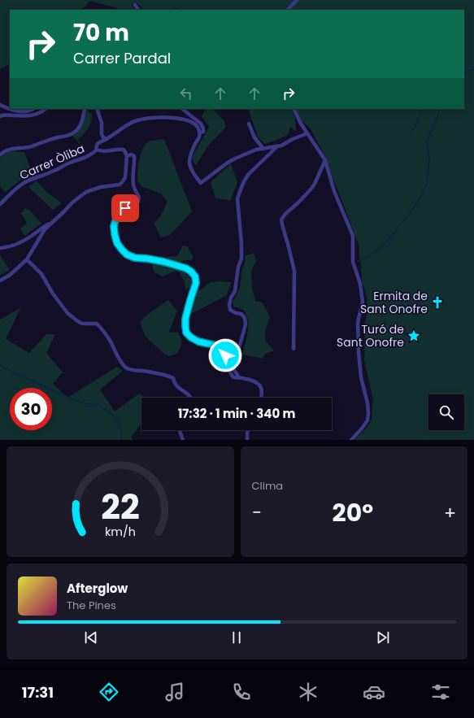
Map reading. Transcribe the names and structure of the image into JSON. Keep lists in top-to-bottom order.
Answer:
{
  "streets": {
    "street": ["Carrer Òliba"]
  },
  "places": {
    "church": ["Ermita de Sant Onofre"],
    "place": ["Turó de Sant Onofre"]
  },
  "page": {
    "turn": ["70 m", "Carrer Pardal"],
    "limit": "30",
    "trip": "17:32 · 1 min · 340 m",
    "tile": "Clima",
    "heat": ["−", "20°", "+"],
    "song": ["Afterglow", "The Pines"],
    "tabs": "17:31",
    "gauge": ["22", "km/h"]
  }
}
